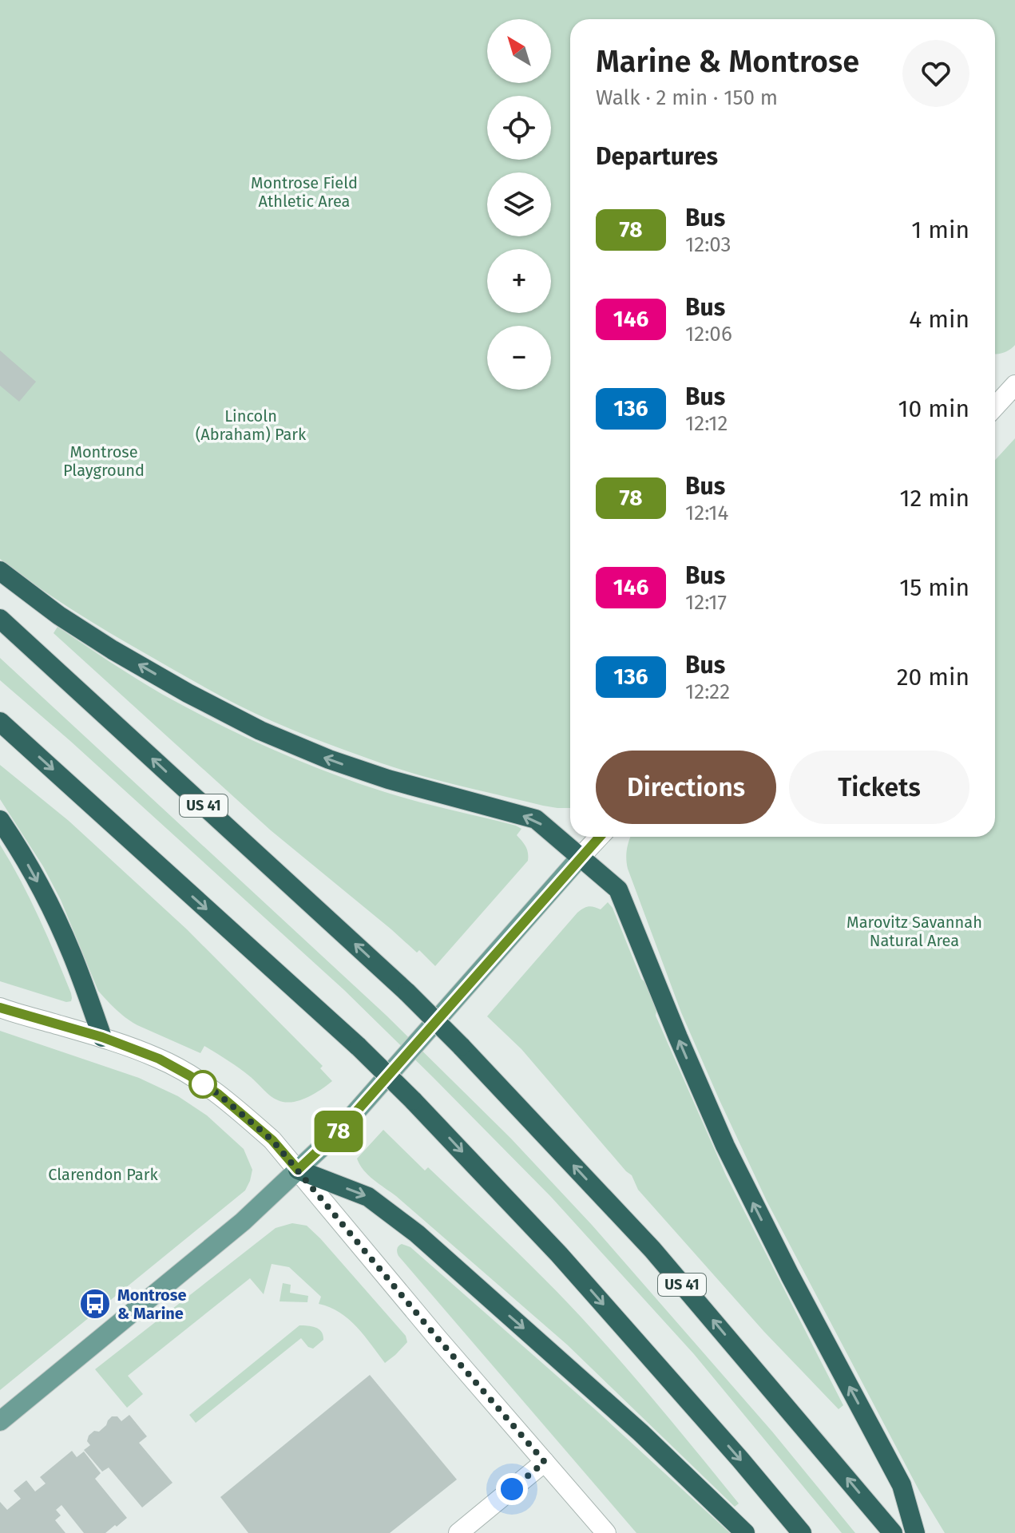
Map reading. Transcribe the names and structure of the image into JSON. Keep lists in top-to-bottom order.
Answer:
{
  "streets": {
    "highway": ["US 41"]
  },
  "parks": [
    "Montrose Field Athletic Area",
    "Lincoln (Abraham) Park",
    "Montrose Playground",
    "Marovitz Savannah Natural Area",
    "Clarendon Park"
  ],
  "places": {
    "bus stop": ["Montrose & Marine"]
  },
  "lines": ["bus line 78"],
  "north": "top left",
  "page": {
    "on_map": "78",
    "map_buttons": ["+", "−"],
    "heading": [
      ["Marine & Montrose", "Walk · 2 min · 150 m"],
      "Departures"
    ],
    "list": [
      {
        "mark": "78",
        "name": "Bus",
        "note": "12:03",
        "value": "1 min"
      },
      {
        "mark": "146",
        "name": "Bus",
        "note": "12:06",
        "value": "4 min"
      },
      {
        "mark": "136",
        "name": "Bus",
        "note": "12:12",
        "value": "10 min"
      },
      {
        "mark": "78",
        "name": "Bus",
        "note": "12:14",
        "value": "12 min"
      },
      {
        "mark": "146",
        "name": "Bus",
        "note": "12:17",
        "value": "15 min"
      },
      {
        "mark": "136",
        "name": "Bus",
        "note": "12:22",
        "value": "20 min"
      }
    ],
    "buttons": ["Directions", "Tickets"]
  }
}
